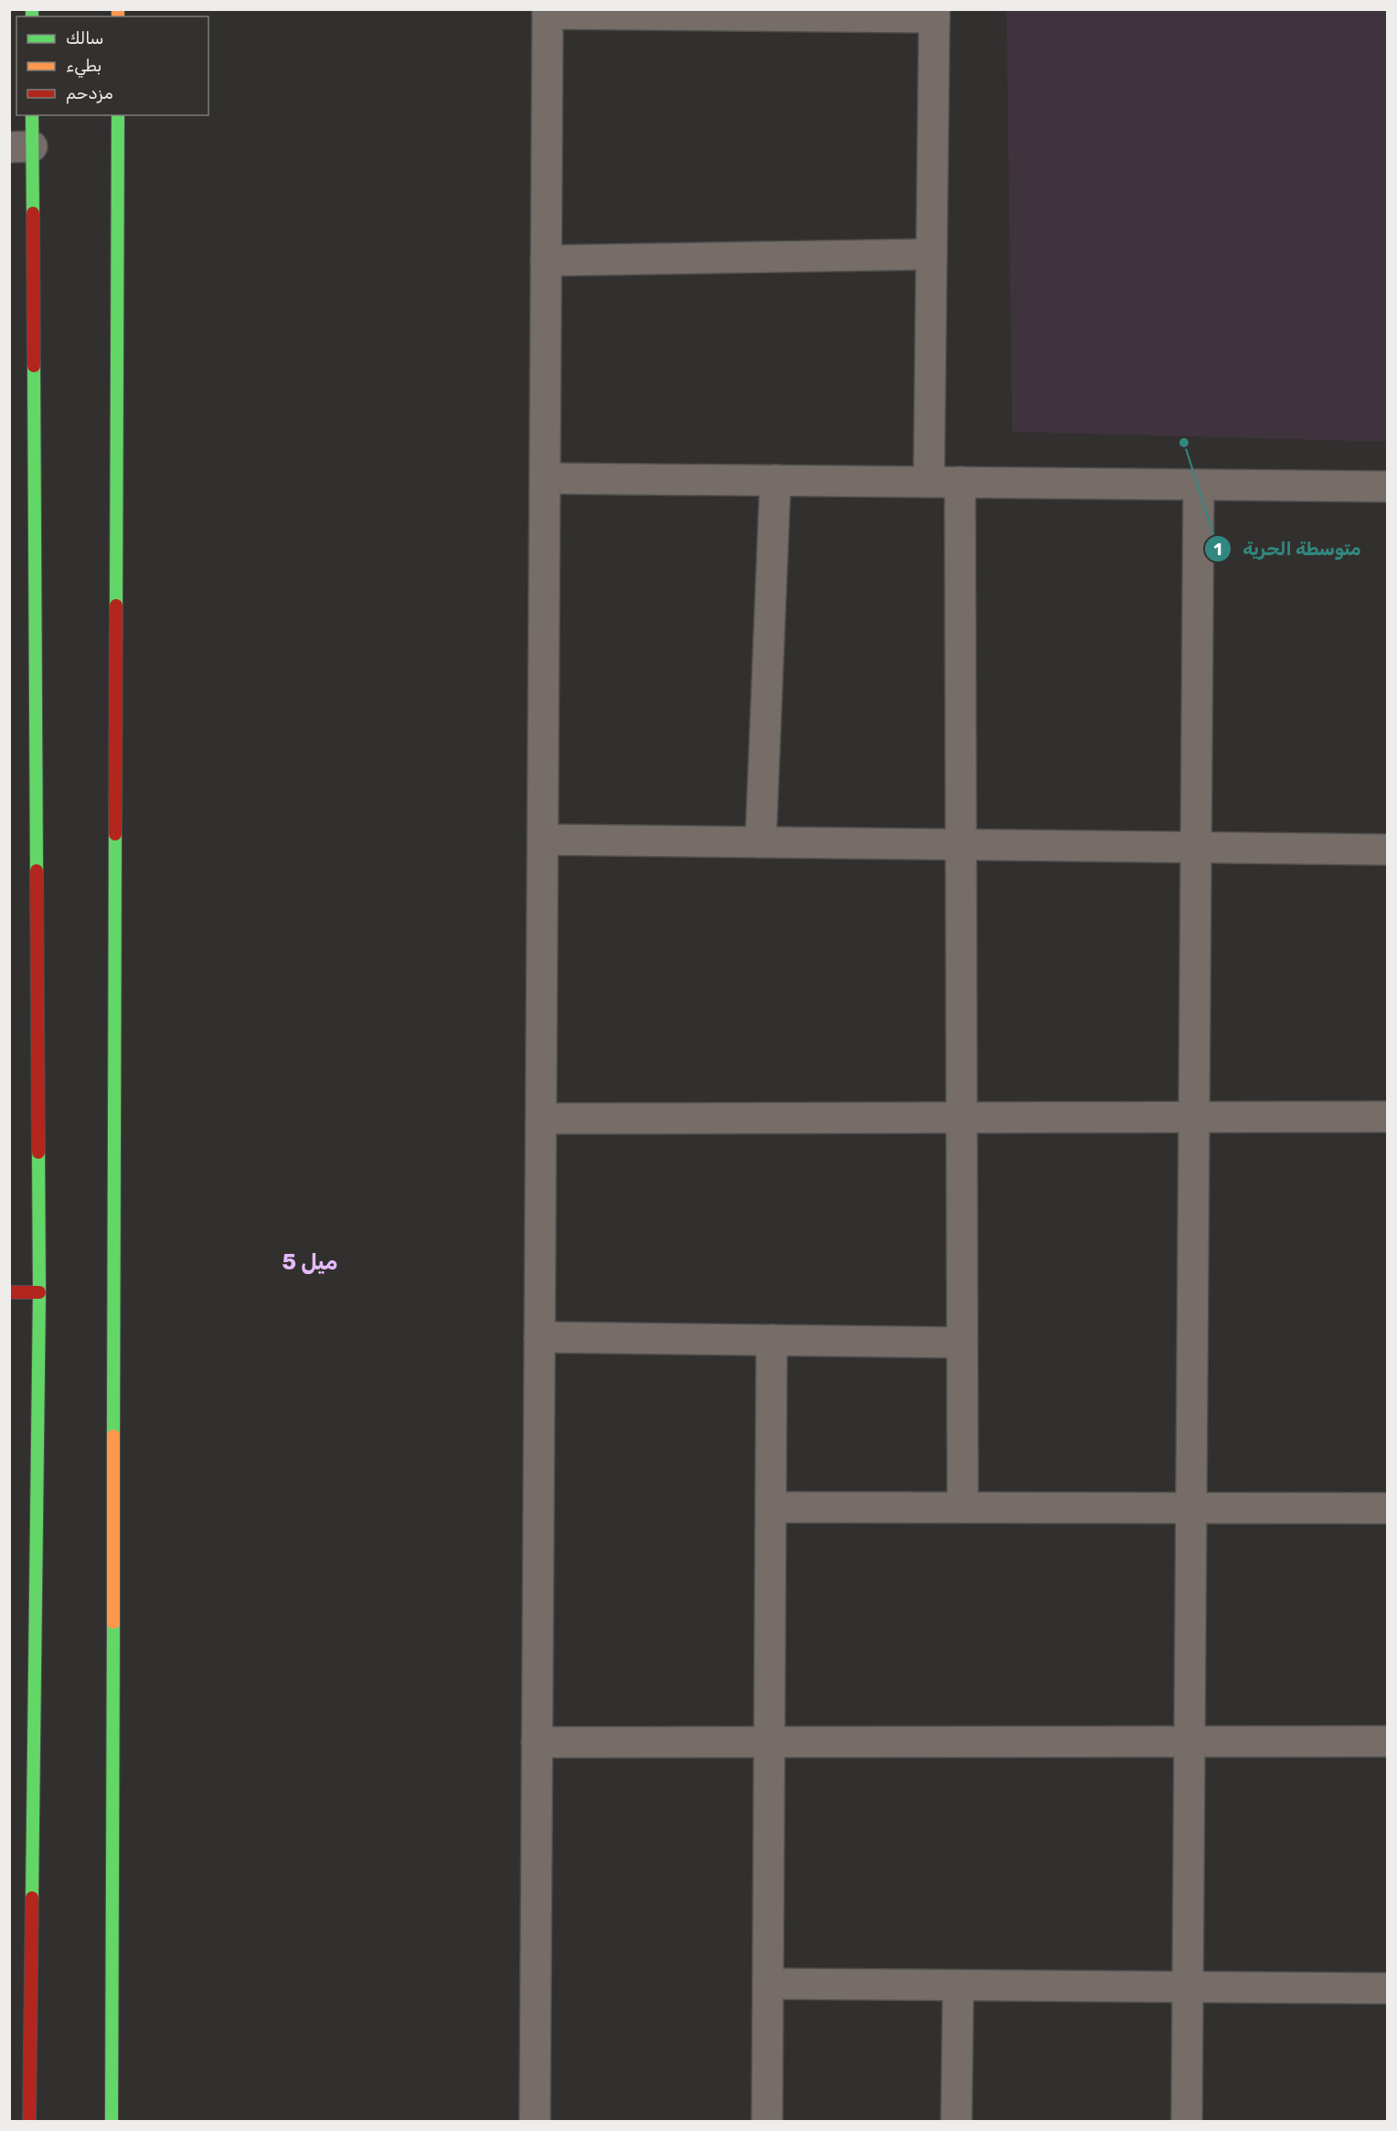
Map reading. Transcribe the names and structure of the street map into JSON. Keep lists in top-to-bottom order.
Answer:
{
  "districts": ["5 ميل"],
  "places": ["متوسطة الحرية"],
  "legend": ["سالك", "بطيء", "مزدحم"]
}
